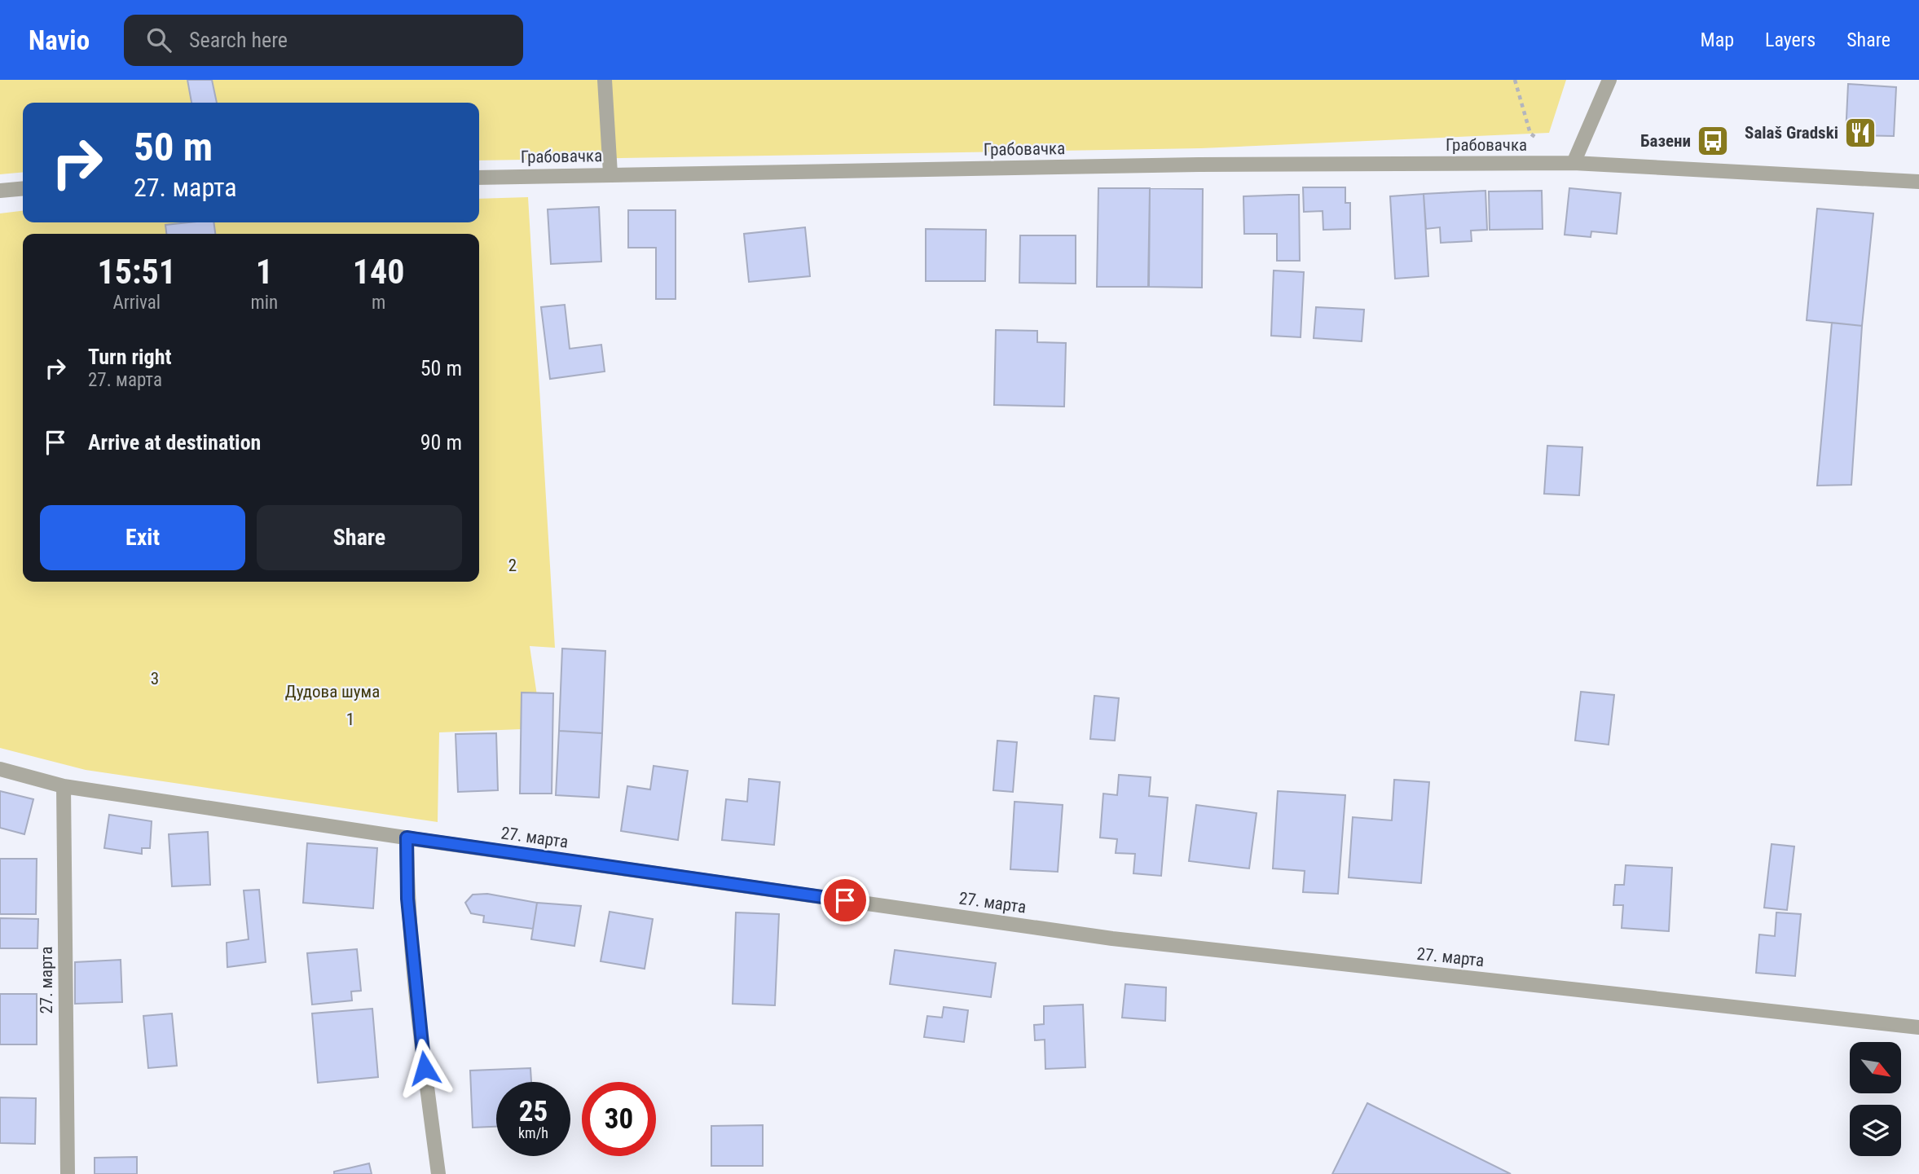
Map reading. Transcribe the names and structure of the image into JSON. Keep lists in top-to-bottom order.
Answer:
{
  "streets": {
    "street": ["Грабовачка", "27. марта"]
  },
  "parks": [
    "2",
    "3",
    "Дудова шума",
    "1"
  ],
  "places": {
    "restaurant": ["Salaš Gradski"],
    "bus stop": ["Базени"]
  },
  "north": "bottom right",
  "page": {
    "header": "Navio",
    "search": "Search here",
    "nav": ["Map", "Layers", "Share"],
    "turn": ["50 m", "27. марта"],
    "eta": [
      "15:51",
      "Arrival",
      "1",
      "min",
      "140",
      "m"
    ],
    "list": [
      {
        "name": "Turn right",
        "note": "27. марта",
        "value": "50 m"
      },
      {
        "name": "Arrive at destination",
        "value": "90 m"
      }
    ],
    "buttons": ["Exit", "Share"],
    "speed": "25 km/h",
    "limit": "30"
  }
}
